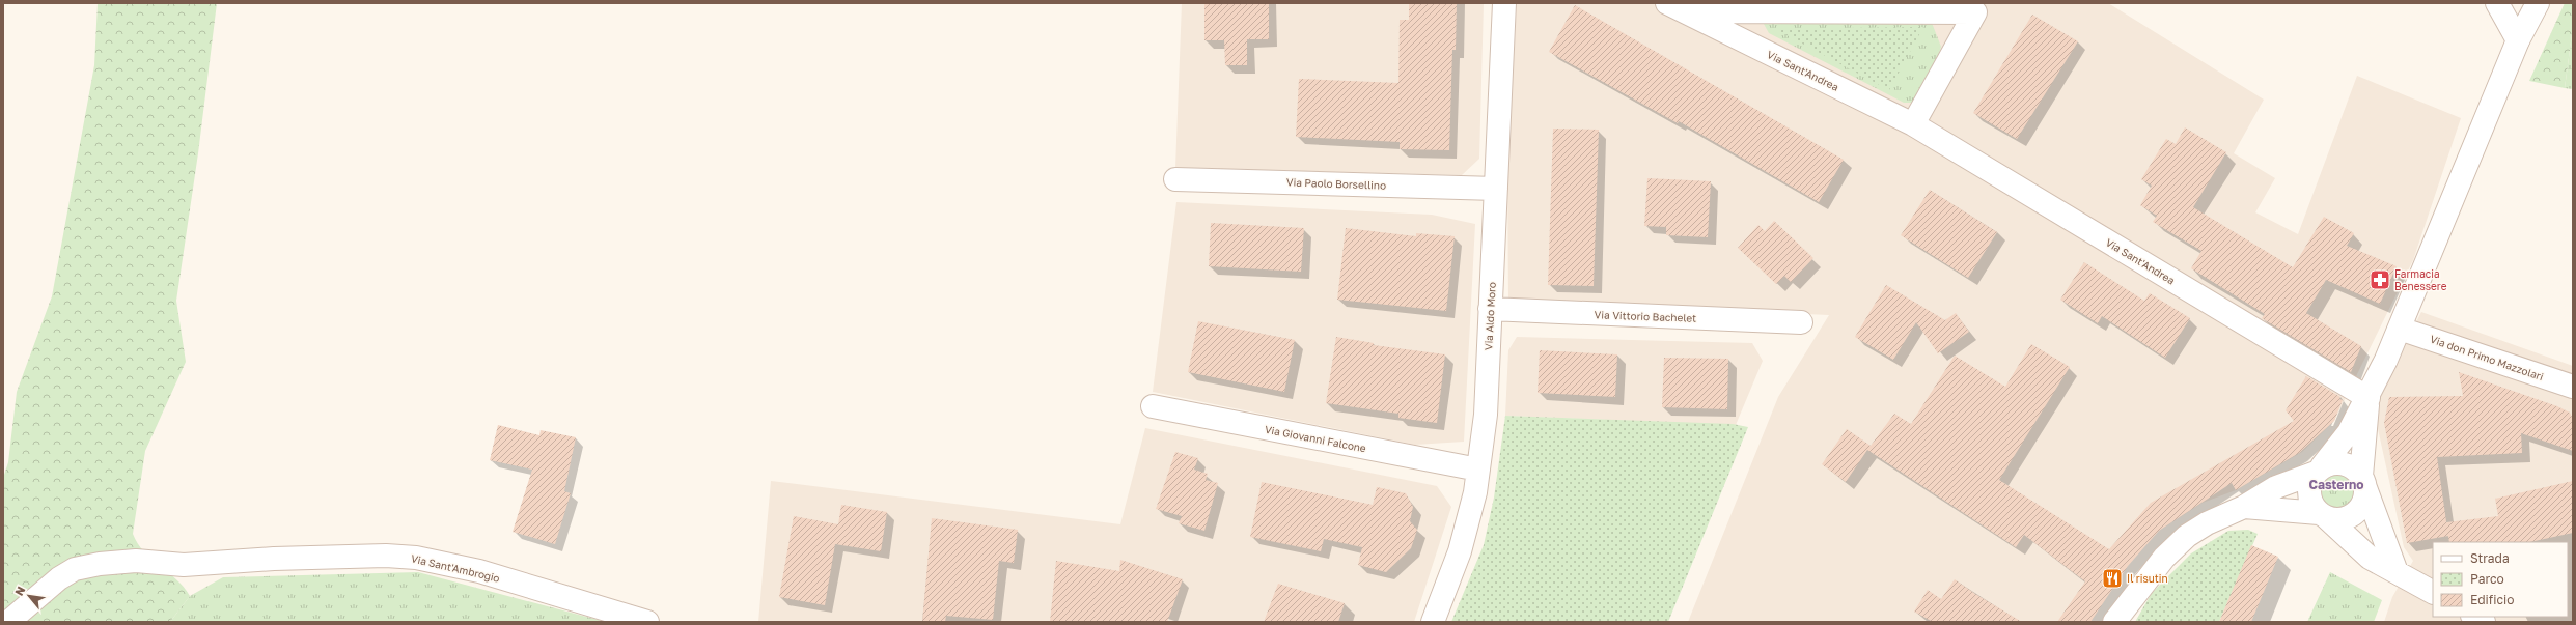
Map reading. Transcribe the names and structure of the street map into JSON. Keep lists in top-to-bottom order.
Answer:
{
  "streets": {
    "street": [
      "Via Sant'Andrea",
      "Via Paolo Borsellino",
      "Via Aldo Moro",
      "Via Vittorio Bachelet",
      "Via don Primo Mazzolari",
      "Via Giovanni Falcone",
      "Via Sant'Ambrogio"
    ]
  },
  "crossings": [
    ["Via Paolo Borsellino", "Via Aldo Moro"],
    ["Via Aldo Moro", "Via Vittorio Bachelet"],
    ["Via Aldo Moro", "Via Giovanni Falcone"]
  ],
  "districts": ["Casterno"],
  "places": {
    "pharmacy": ["Farmacia Benessere"],
    "restaurant": ["Il risutin"]
  },
  "legend": ["Strada", "Parco", "Edificio"],
  "north": "top left"
}
